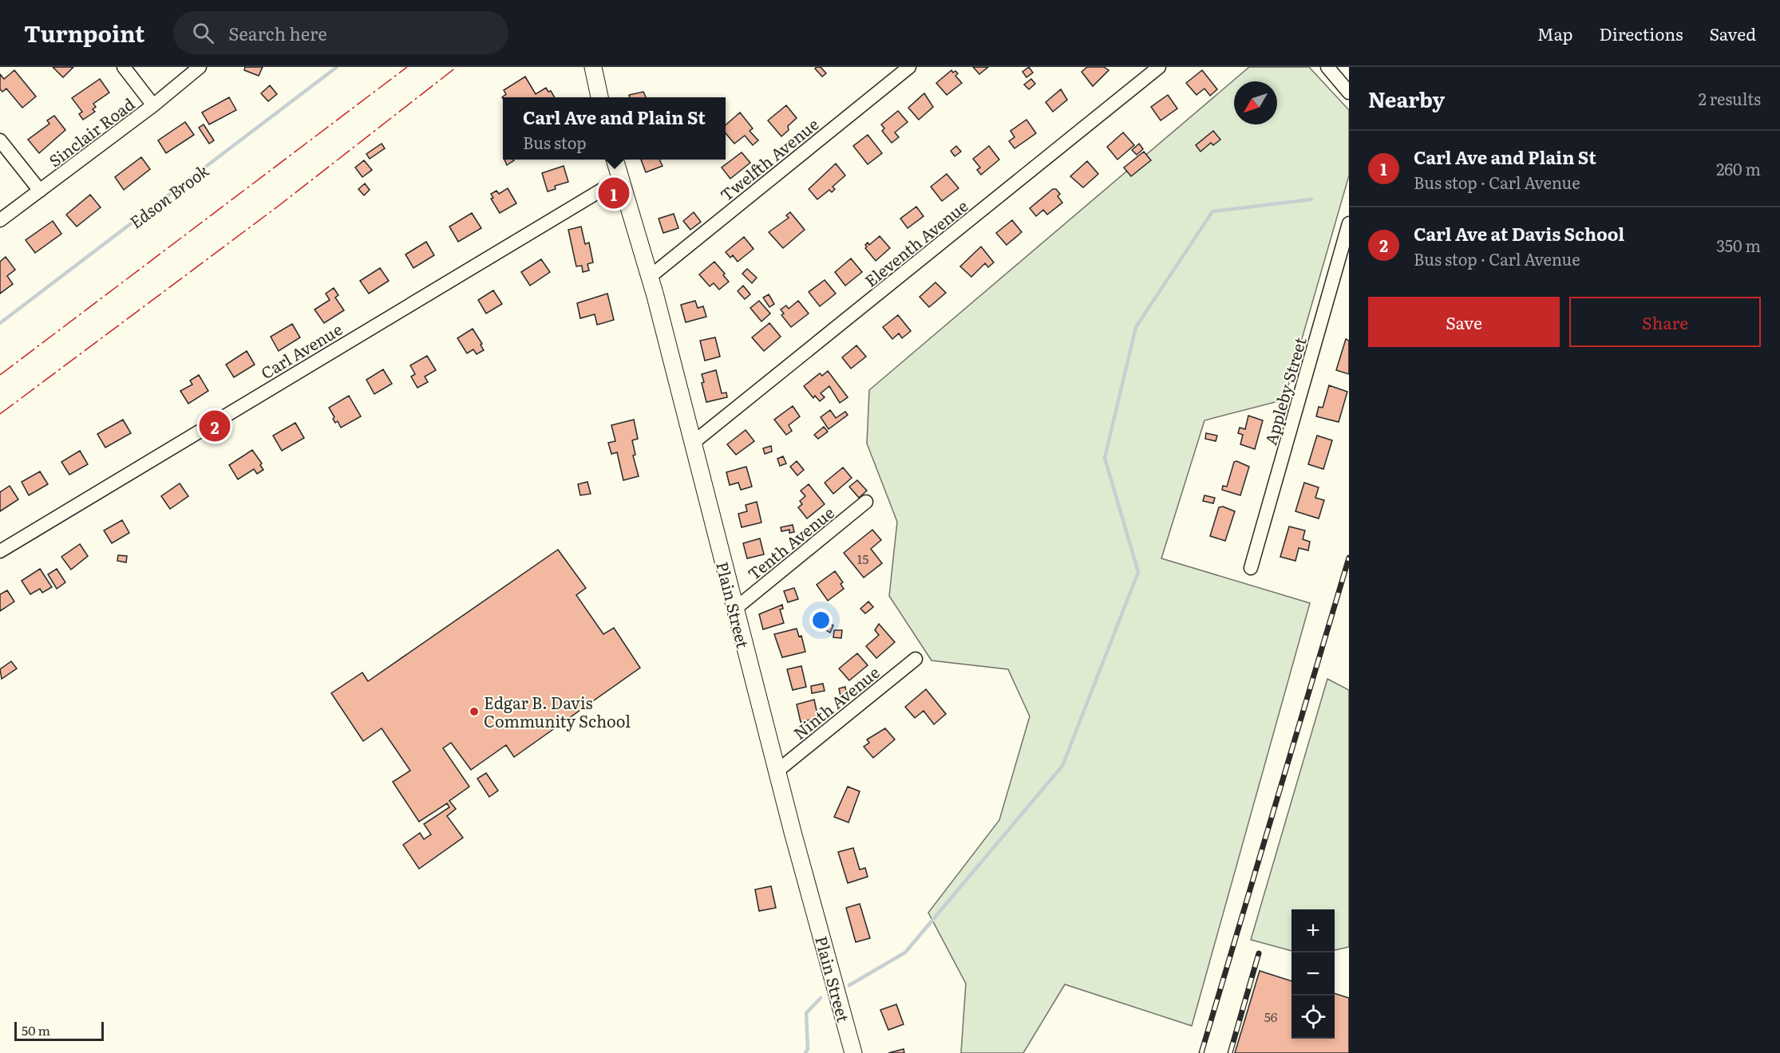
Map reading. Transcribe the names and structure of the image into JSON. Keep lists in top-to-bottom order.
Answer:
{
  "streets": {
    "main road": ["Plain Street"],
    "street": [
      "Sinclair Road",
      "Twelfth Avenue",
      "Eleventh Avenue",
      "Carl Avenue",
      "Appleby Street",
      "Tenth Avenue",
      "Ninth Avenue"
    ]
  },
  "crossings": [
    ["Twelfth Avenue", "Plain Street"],
    ["Eleventh Avenue", "Plain Street"],
    ["Carl Avenue", "Plain Street"],
    ["Tenth Avenue", "Plain Street"],
    ["Plain Street", "Ninth Avenue"]
  ],
  "water": ["Edson Brook"],
  "places": ["Edgar B. Davis Community School"],
  "house_numbers": ["15", "56"],
  "scale_bar": "50 m",
  "north": "bottom left",
  "page": {
    "header": "Turnpoint",
    "search": "Search here",
    "nav": ["Map", "Directions", "Saved"],
    "heading": ["Nearby", "2 results"],
    "popup": ["Carl Ave and Plain St", "Bus stop"],
    "list": [
      {
        "mark": "1",
        "name": "Carl Ave and Plain St",
        "note": "Bus stop · Carl Avenue",
        "value": "260 m"
      },
      {
        "mark": "2",
        "name": "Carl Ave at Davis School",
        "note": "Bus stop · Carl Avenue",
        "value": "350 m"
      }
    ],
    "pins": ["1", "2"],
    "buttons": ["Save", "Share"],
    "map_buttons": ["+", "−"],
    "scale": "50 m"
  }
}
